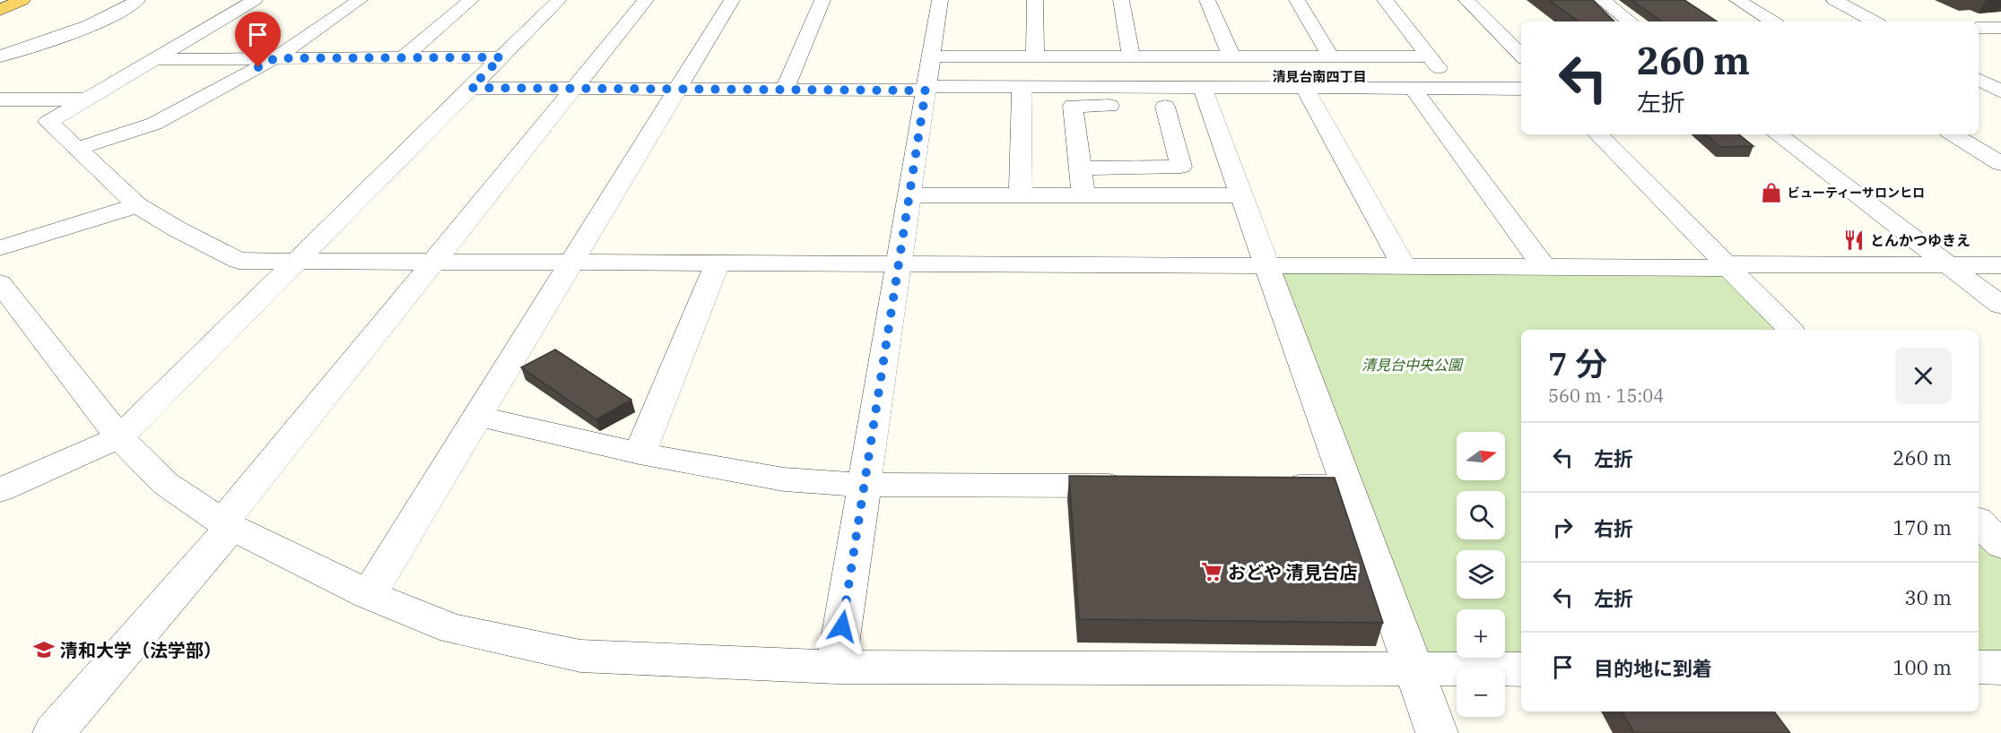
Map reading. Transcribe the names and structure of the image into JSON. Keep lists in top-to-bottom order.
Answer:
{
  "districts": ["清見台南四丁目"],
  "parks": ["清見台中央公園"],
  "places": {
    "shop": ["ビューティーサロンヒロ"],
    "restaurant": ["とんかつゆきえ"],
    "supermarket": ["おどや 清見台店"],
    "school or university": ["清和大学（法学部）"]
  },
  "north": "right",
  "page": {
    "turn": ["260 m", "左折"],
    "heading": ["7 分", "560 m · 15:04"],
    "list": [
      {
        "name": "左折",
        "value": "260 m"
      },
      {
        "name": "右折",
        "value": "170 m"
      },
      {
        "name": "左折",
        "value": "30 m"
      },
      {
        "name": "目的地に到着",
        "value": "100 m"
      }
    ],
    "map_buttons": ["+", "−"]
  }
}
